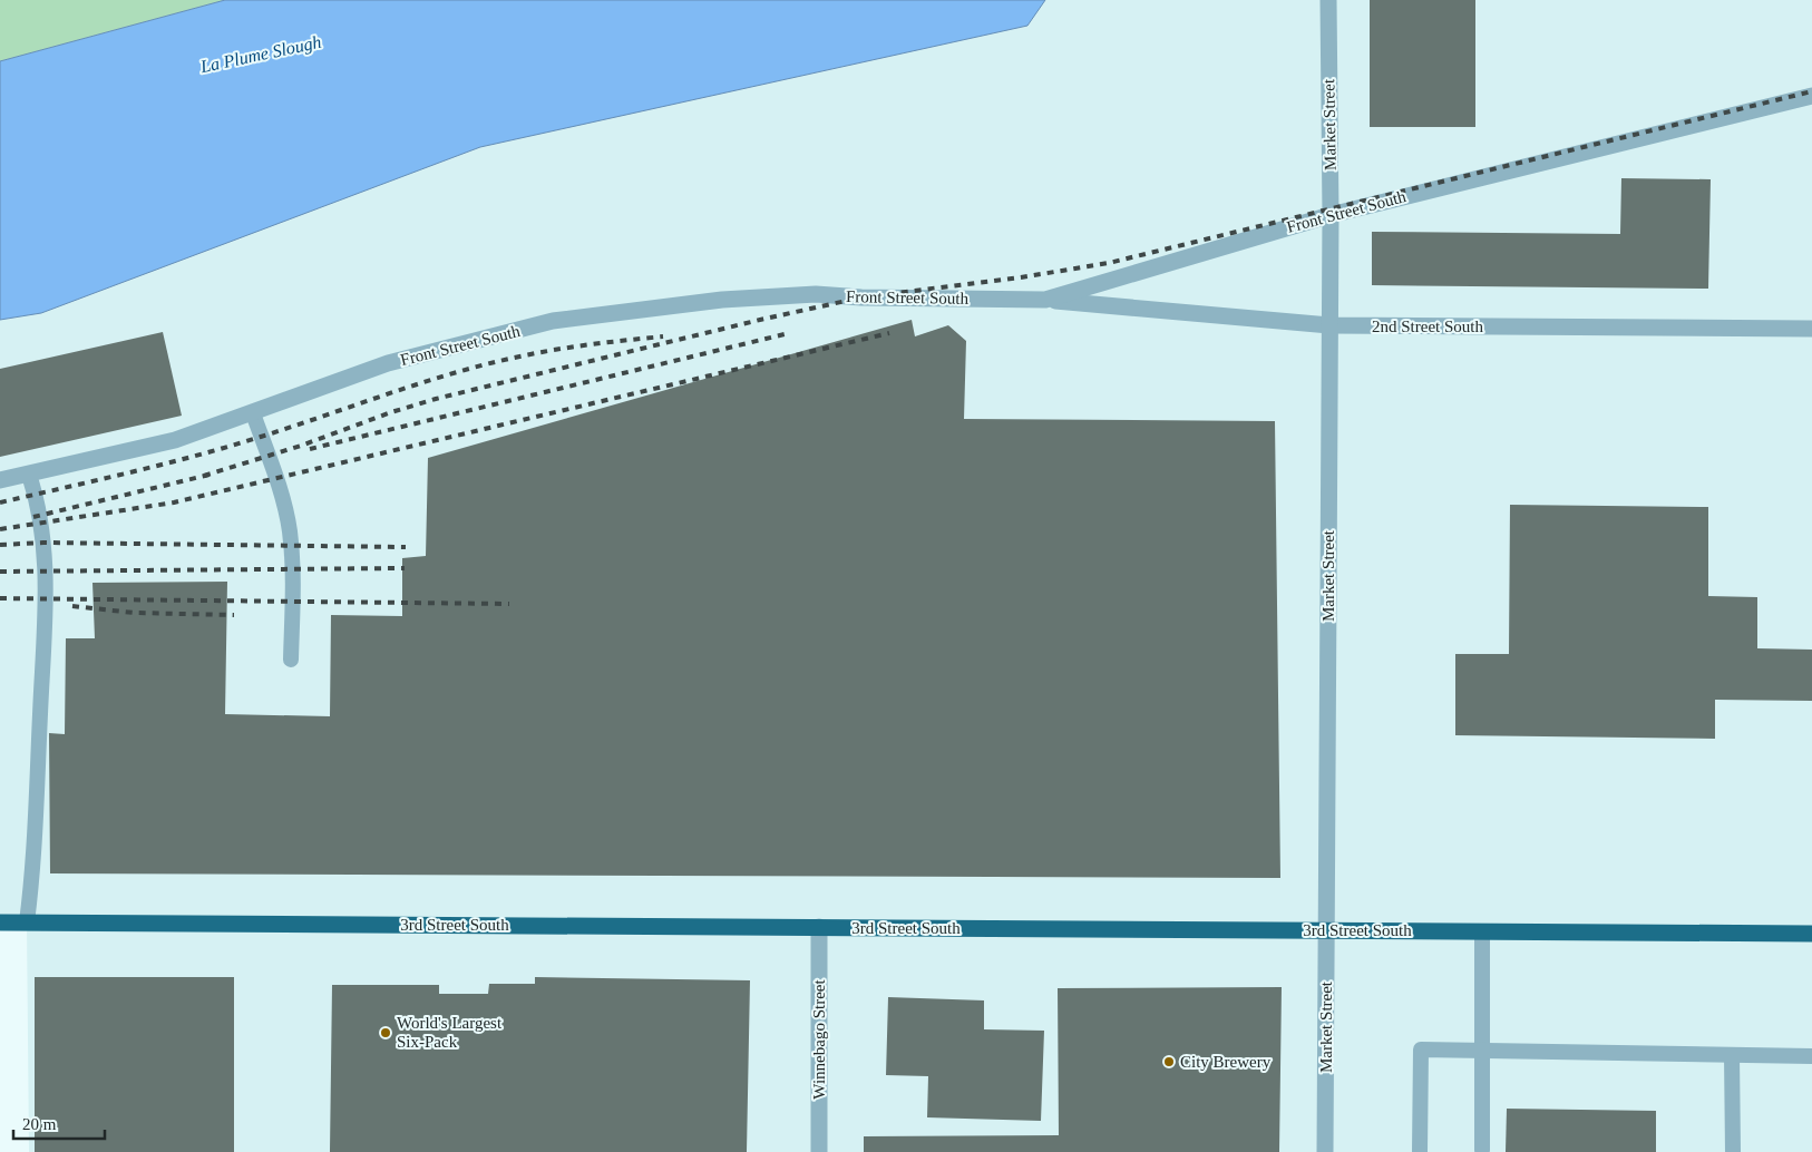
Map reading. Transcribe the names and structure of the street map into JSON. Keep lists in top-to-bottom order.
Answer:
{
  "streets": {
    "highway": ["3rd Street South"],
    "street": [
      "Market Street",
      "Front Street South",
      "2nd Street South",
      "Winnebago Street"
    ]
  },
  "crossings": [
    ["Market Street", "Front Street South"],
    ["Market Street", "2nd Street South"],
    ["Market Street", "3rd Street South"],
    ["Front Street South", "2nd Street South"],
    ["3rd Street South", "Winnebago Street"]
  ],
  "water": ["La Plume Slough"],
  "places": ["World's Largest Six-Pack", "City Brewery"],
  "scale_bar": "20 m"
}
